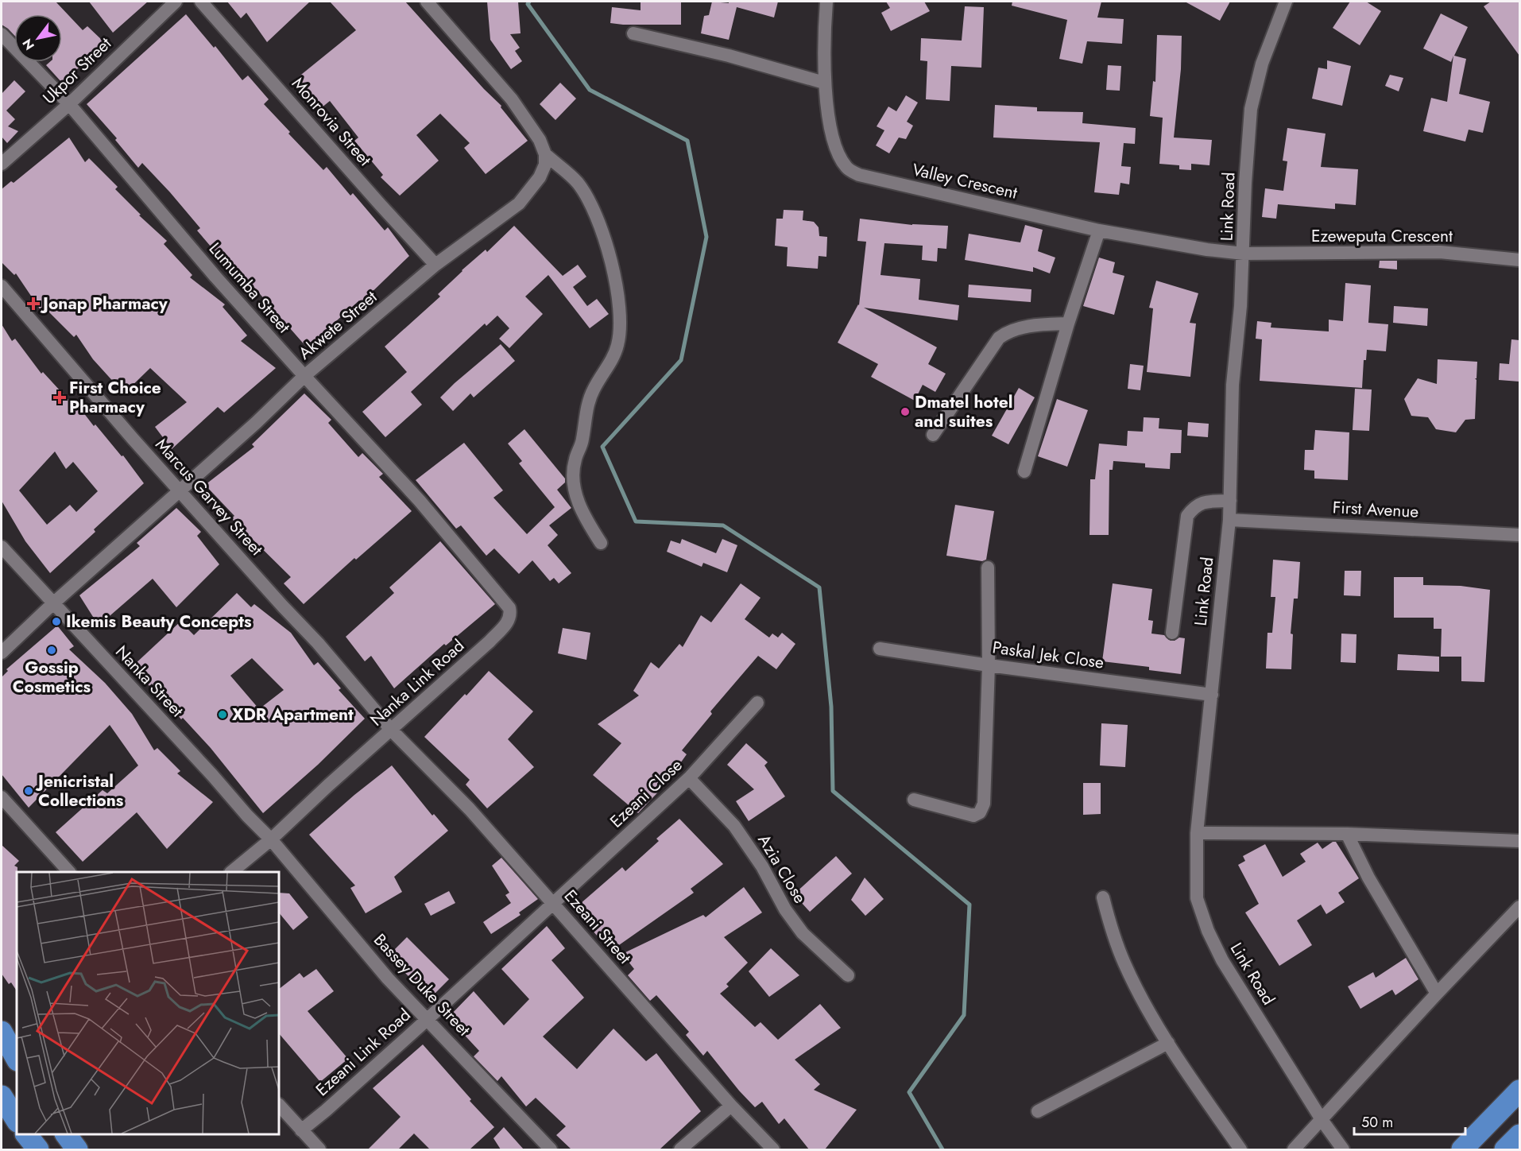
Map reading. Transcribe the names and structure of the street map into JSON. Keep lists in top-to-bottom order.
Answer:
{
  "streets": {
    "street": [
      "Ukpor Street",
      "Monrovia Street",
      "Valley Crescent",
      "Link Road",
      "Ezeweputa Crescent",
      "Lumumba Street",
      "Akwete Street",
      "Marcus Garvey Street",
      "First Avenue",
      "Paskal Jek Close",
      "Nanka Street",
      "Nanka Link Road",
      "Ezeani Close",
      "Azia Close",
      "Ezeani Street",
      "Bassey Duke Street",
      "Ezeani Link Road"
    ]
  },
  "crossings": [
    ["Ukpor Street", "Lumumba Street"],
    ["Monrovia Street", "Akwete Street"],
    ["Valley Crescent", "Link Road"],
    ["Valley Crescent", "Ezeweputa Crescent"],
    ["Link Road", "Ezeweputa Crescent"],
    ["Link Road", "First Avenue"],
    ["Link Road", "Paskal Jek Close"],
    ["Lumumba Street", "Akwete Street"],
    ["Lumumba Street", "Nanka Link Road"],
    ["Akwete Street", "Marcus Garvey Street"],
    ["Akwete Street", "Nanka Street"],
    ["Marcus Garvey Street", "Nanka Link Road"],
    ["Marcus Garvey Street", "Ezeani Street"],
    ["Nanka Street", "Nanka Link Road"],
    ["Nanka Street", "Bassey Duke Street"],
    ["Nanka Link Road", "Ezeani Street"],
    ["Nanka Link Road", "Bassey Duke Street"],
    ["Ezeani Close", "Azia Close"],
    ["Ezeani Close", "Ezeani Street"],
    ["Ezeani Close", "Ezeani Link Road"],
    ["Ezeani Street", "Ezeani Link Road"],
    ["Bassey Duke Street", "Ezeani Link Road"]
  ],
  "places": {
    "health": ["Jonap Pharmacy", "First Choice Pharmacy"],
    "other": [
      "Dmatel hotel and suites",
      "Ikemis Beauty Concepts",
      "Gossip Cosmetics",
      "XDR Apartment",
      "Jenicristal Collections"
    ]
  },
  "scale_bar": "50 m",
  "north": "bottom left"
}
